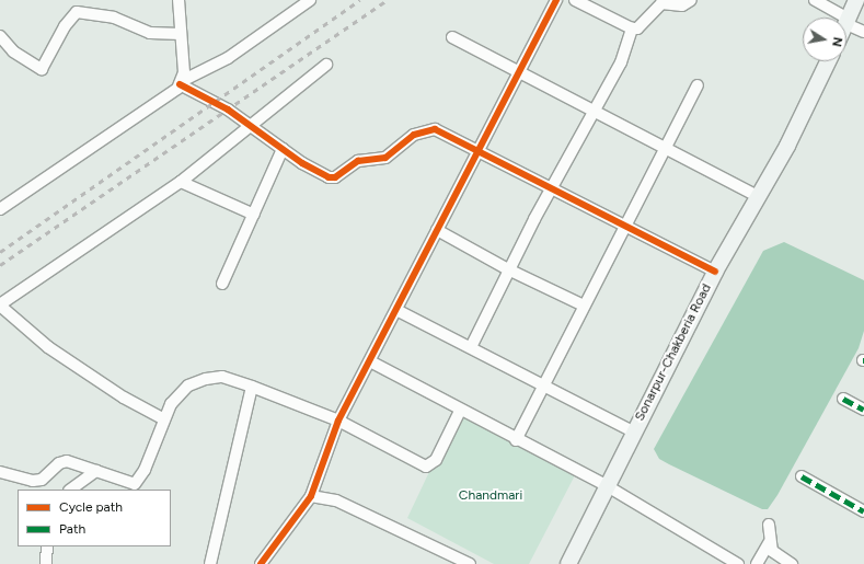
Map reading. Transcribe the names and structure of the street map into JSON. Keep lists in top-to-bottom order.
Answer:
{
  "streets": {
    "main road": ["Sonarpur-Chakberia Road"]
  },
  "parks": ["Chandmari"],
  "legend": ["Cycle path", "Path"],
  "north": "right"
}
